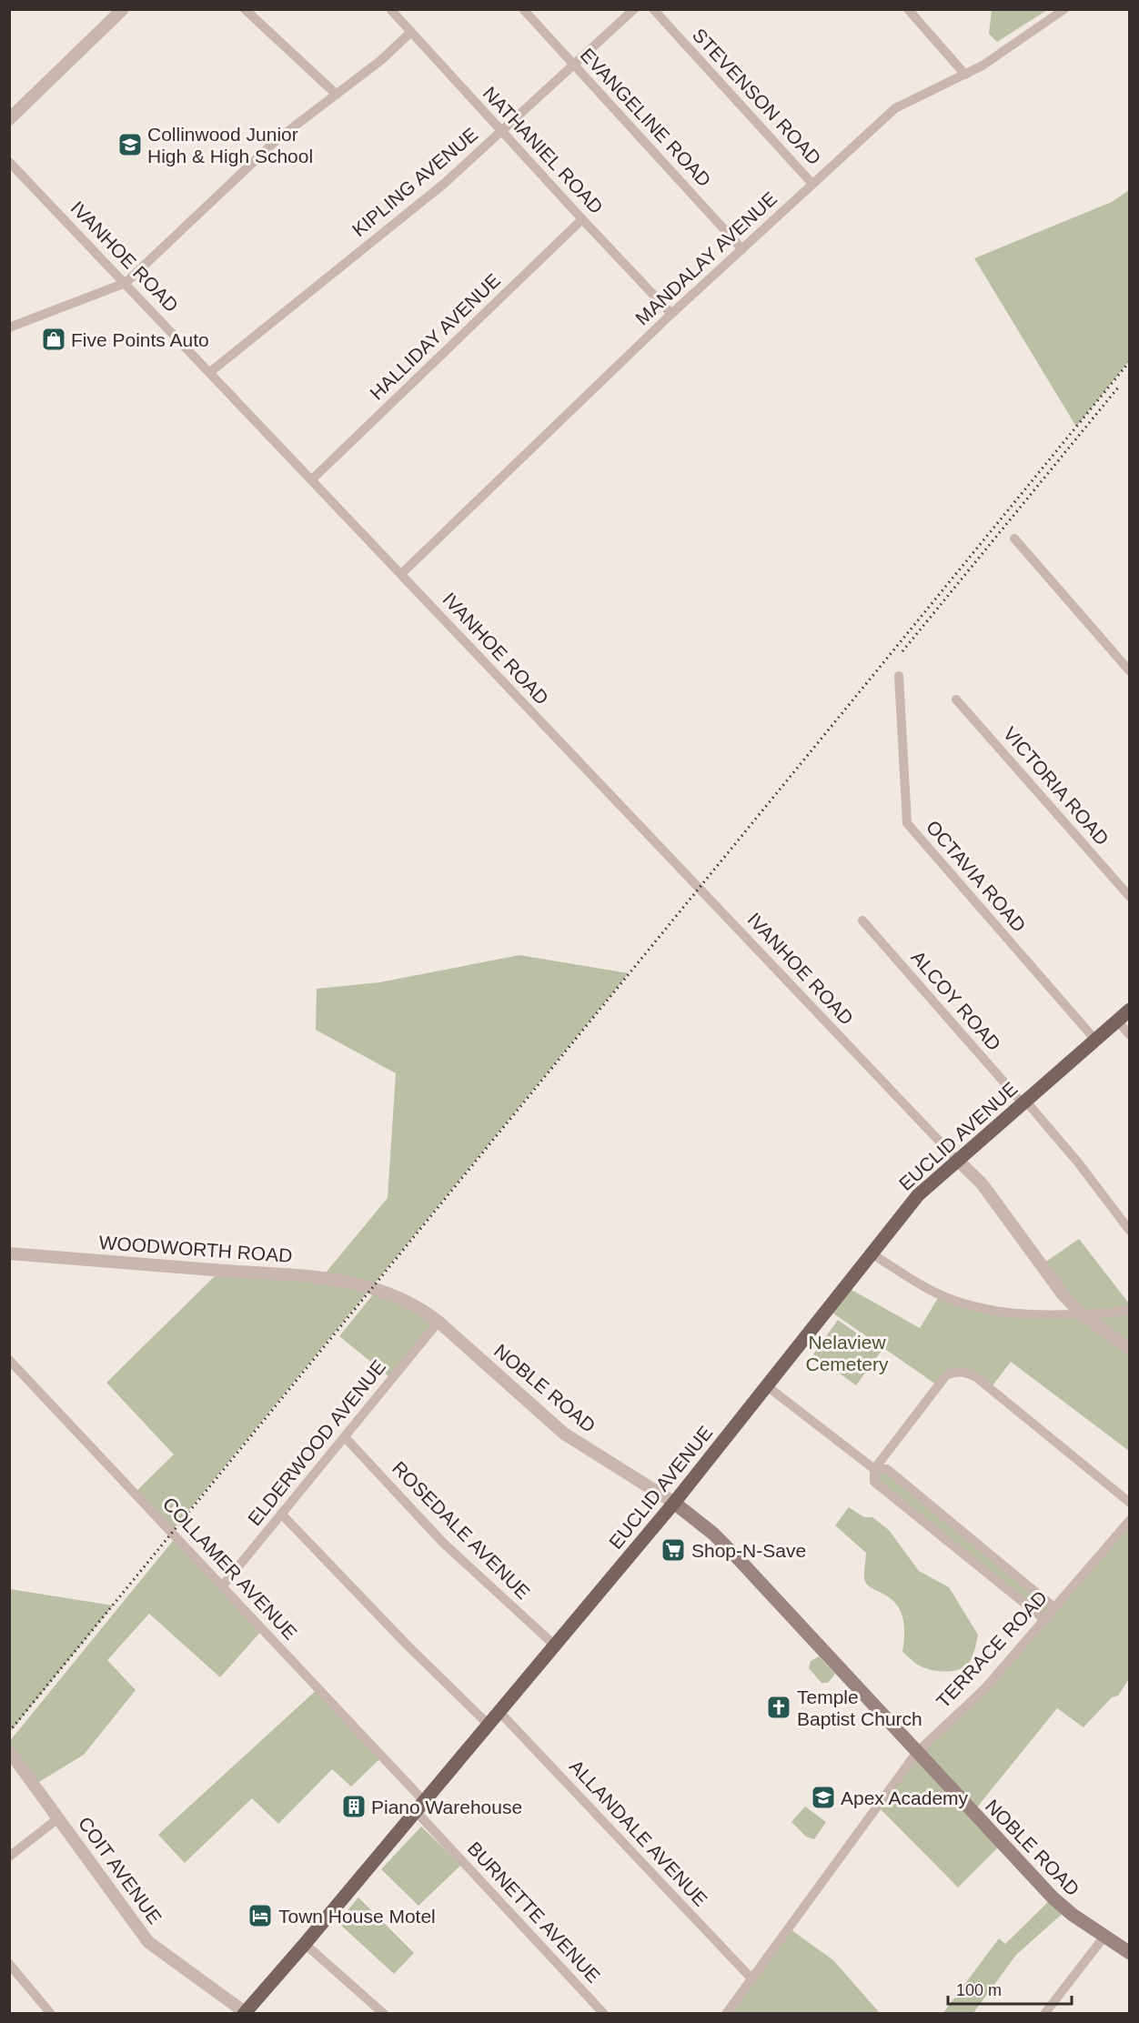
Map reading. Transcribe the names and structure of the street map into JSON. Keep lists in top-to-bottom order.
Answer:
{
  "streets": {
    "main road": ["EUCLID AVENUE", "NOBLE ROAD"],
    "street": [
      "STEVENSON ROAD",
      "EVANGELINE ROAD",
      "NATHANIEL ROAD",
      "KIPLING AVENUE",
      "IVANHOE ROAD",
      "MANDALAY AVENUE",
      "HALLIDAY AVENUE",
      "VICTORIA ROAD",
      "OCTAVIA ROAD",
      "ALCOY ROAD",
      "WOODWORTH ROAD",
      "ELDERWOOD AVENUE",
      "ROSEDALE AVENUE",
      "COLLAMER AVENUE",
      "TERRACE ROAD",
      "ALLANDALE AVENUE",
      "COIT AVENUE",
      "BURNETTE AVENUE"
    ]
  },
  "crossings": [
    ["STEVENSON ROAD", "MANDALAY AVENUE"],
    ["EVANGELINE ROAD", "KIPLING AVENUE"],
    ["EVANGELINE ROAD", "MANDALAY AVENUE"],
    ["NATHANIEL ROAD", "KIPLING AVENUE"],
    ["NATHANIEL ROAD", "MANDALAY AVENUE"],
    ["NATHANIEL ROAD", "HALLIDAY AVENUE"],
    ["KIPLING AVENUE", "IVANHOE ROAD"],
    ["IVANHOE ROAD", "MANDALAY AVENUE"],
    ["IVANHOE ROAD", "HALLIDAY AVENUE"],
    ["IVANHOE ROAD", "EUCLID AVENUE"],
    ["OCTAVIA ROAD", "EUCLID AVENUE"],
    ["ALCOY ROAD", "EUCLID AVENUE"],
    ["EUCLID AVENUE", "NOBLE ROAD"],
    ["EUCLID AVENUE", "ROSEDALE AVENUE"],
    ["EUCLID AVENUE", "COLLAMER AVENUE"],
    ["EUCLID AVENUE", "ALLANDALE AVENUE"],
    ["EUCLID AVENUE", "COIT AVENUE"],
    ["EUCLID AVENUE", "BURNETTE AVENUE"],
    ["WOODWORTH ROAD", "NOBLE ROAD"],
    ["NOBLE ROAD", "ELDERWOOD AVENUE"],
    ["NOBLE ROAD", "TERRACE ROAD"],
    ["ELDERWOOD AVENUE", "ROSEDALE AVENUE"],
    ["ELDERWOOD AVENUE", "COLLAMER AVENUE"],
    ["COLLAMER AVENUE", "BURNETTE AVENUE"],
    ["TERRACE ROAD", "ALLANDALE AVENUE"]
  ],
  "parks": ["Nelaview Cemetery"],
  "places": {
    "school or university": ["Collinwood Junior High & High School", "Apex Academy"],
    "shop": ["Five Points Auto"],
    "supermarket": ["Shop-N-Save"],
    "church": ["Temple Baptist Church"],
    "building": ["Piano Warehouse"],
    "hotel": ["Town House Motel"]
  },
  "scale_bar": "100 m"
}
